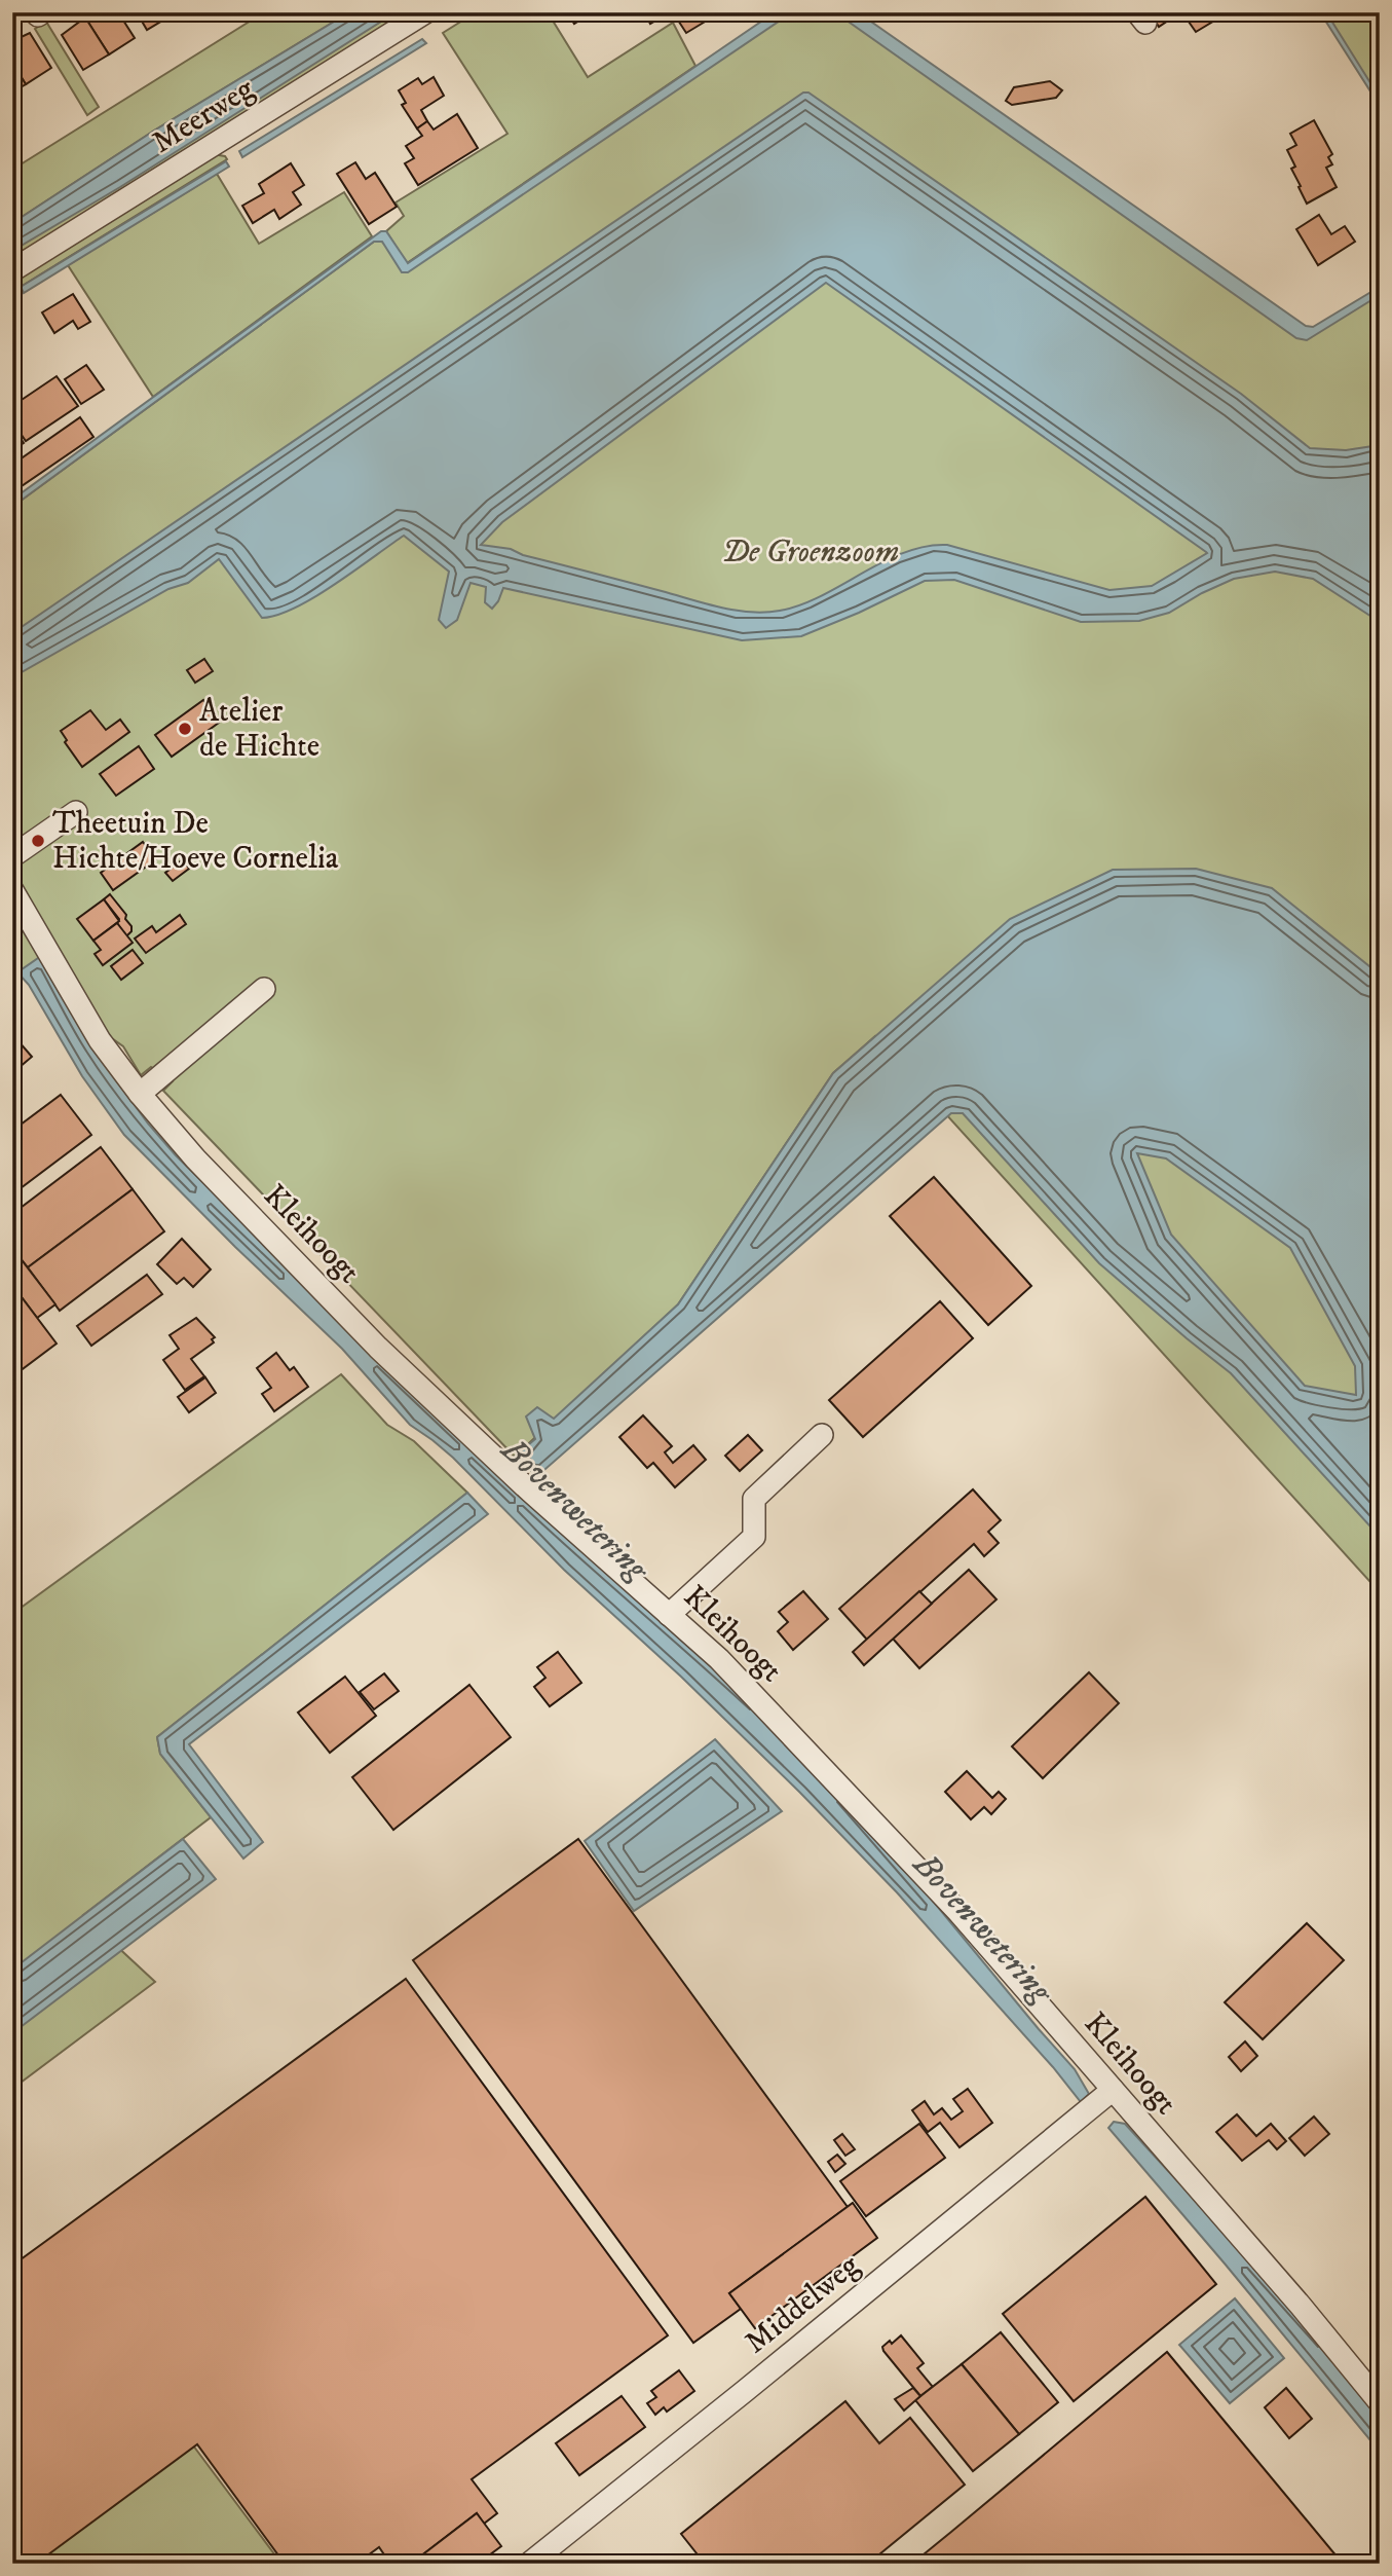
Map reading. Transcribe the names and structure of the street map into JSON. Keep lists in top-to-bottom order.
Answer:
{
  "streets": {
    "street": ["Meerweg", "Kleihoogt", "Middelweg"]
  },
  "crossings": [
    ["Kleihoogt", "Middelweg"]
  ],
  "water": ["Bovenwetering"],
  "parks": ["De Groenzoom"],
  "places": ["Atelier de Hichte", "Theetuin De Hichte/Hoeve Cornelia"]
}
